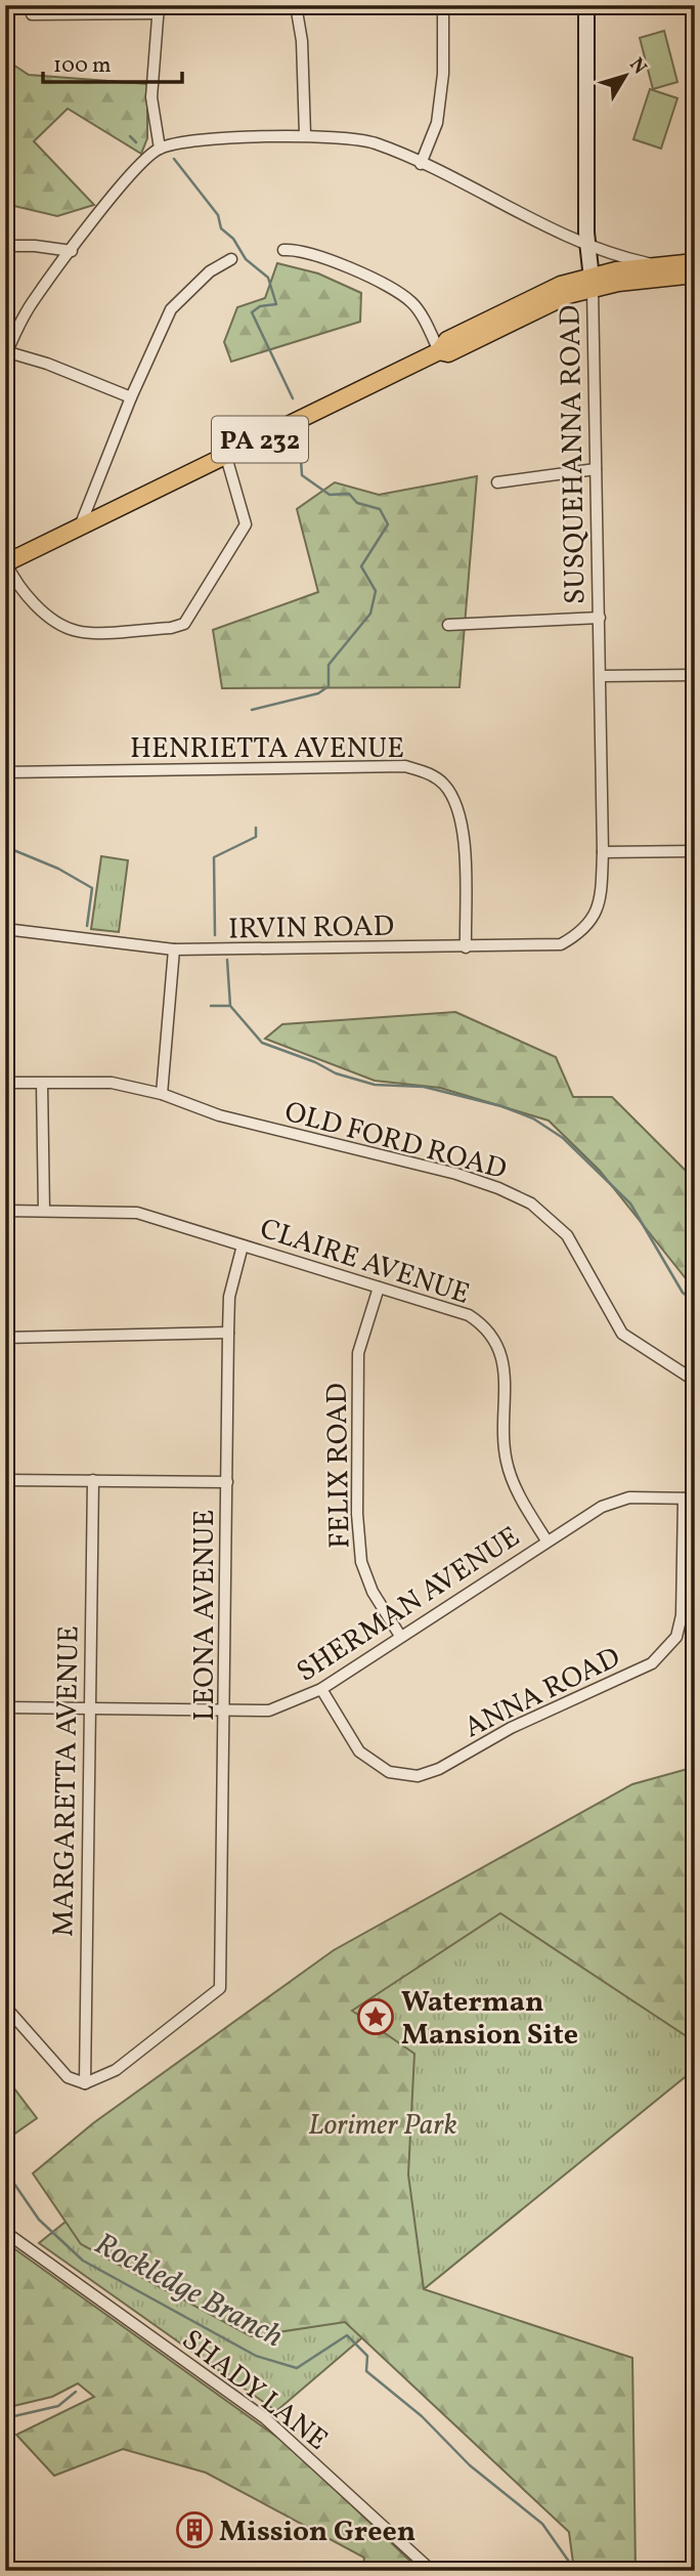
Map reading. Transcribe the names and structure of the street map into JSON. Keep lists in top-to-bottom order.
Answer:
{
  "streets": {
    "main road": ["PA 232", "SUSQUEHANNA ROAD"],
    "street": [
      "HENRIETTA AVENUE",
      "IRVIN ROAD",
      "OLD FORD ROAD",
      "CLAIRE AVENUE",
      "FELIX ROAD",
      "SHERMAN AVENUE",
      "LEONA AVENUE",
      "ANNA ROAD",
      "MARGARETTA AVENUE",
      "SHADY LANE"
    ]
  },
  "crossings": [
    ["PA 232", "SUSQUEHANNA ROAD"],
    ["SUSQUEHANNA ROAD", "IRVIN ROAD"],
    ["HENRIETTA AVENUE", "IRVIN ROAD"],
    ["CLAIRE AVENUE", "FELIX ROAD"],
    ["CLAIRE AVENUE", "SHERMAN AVENUE"],
    ["CLAIRE AVENUE", "LEONA AVENUE"],
    ["FELIX ROAD", "SHERMAN AVENUE"],
    ["SHERMAN AVENUE", "LEONA AVENUE"],
    ["SHERMAN AVENUE", "ANNA ROAD"],
    ["SHERMAN AVENUE", "MARGARETTA AVENUE"],
    ["LEONA AVENUE", "MARGARETTA AVENUE"]
  ],
  "water": ["Rockledge Branch"],
  "parks": ["Lorimer Park"],
  "places": {
    "place": ["Waterman Mansion Site"],
    "building": ["Mission Green"]
  },
  "scale_bar": "100 m",
  "north": "top right"
}
